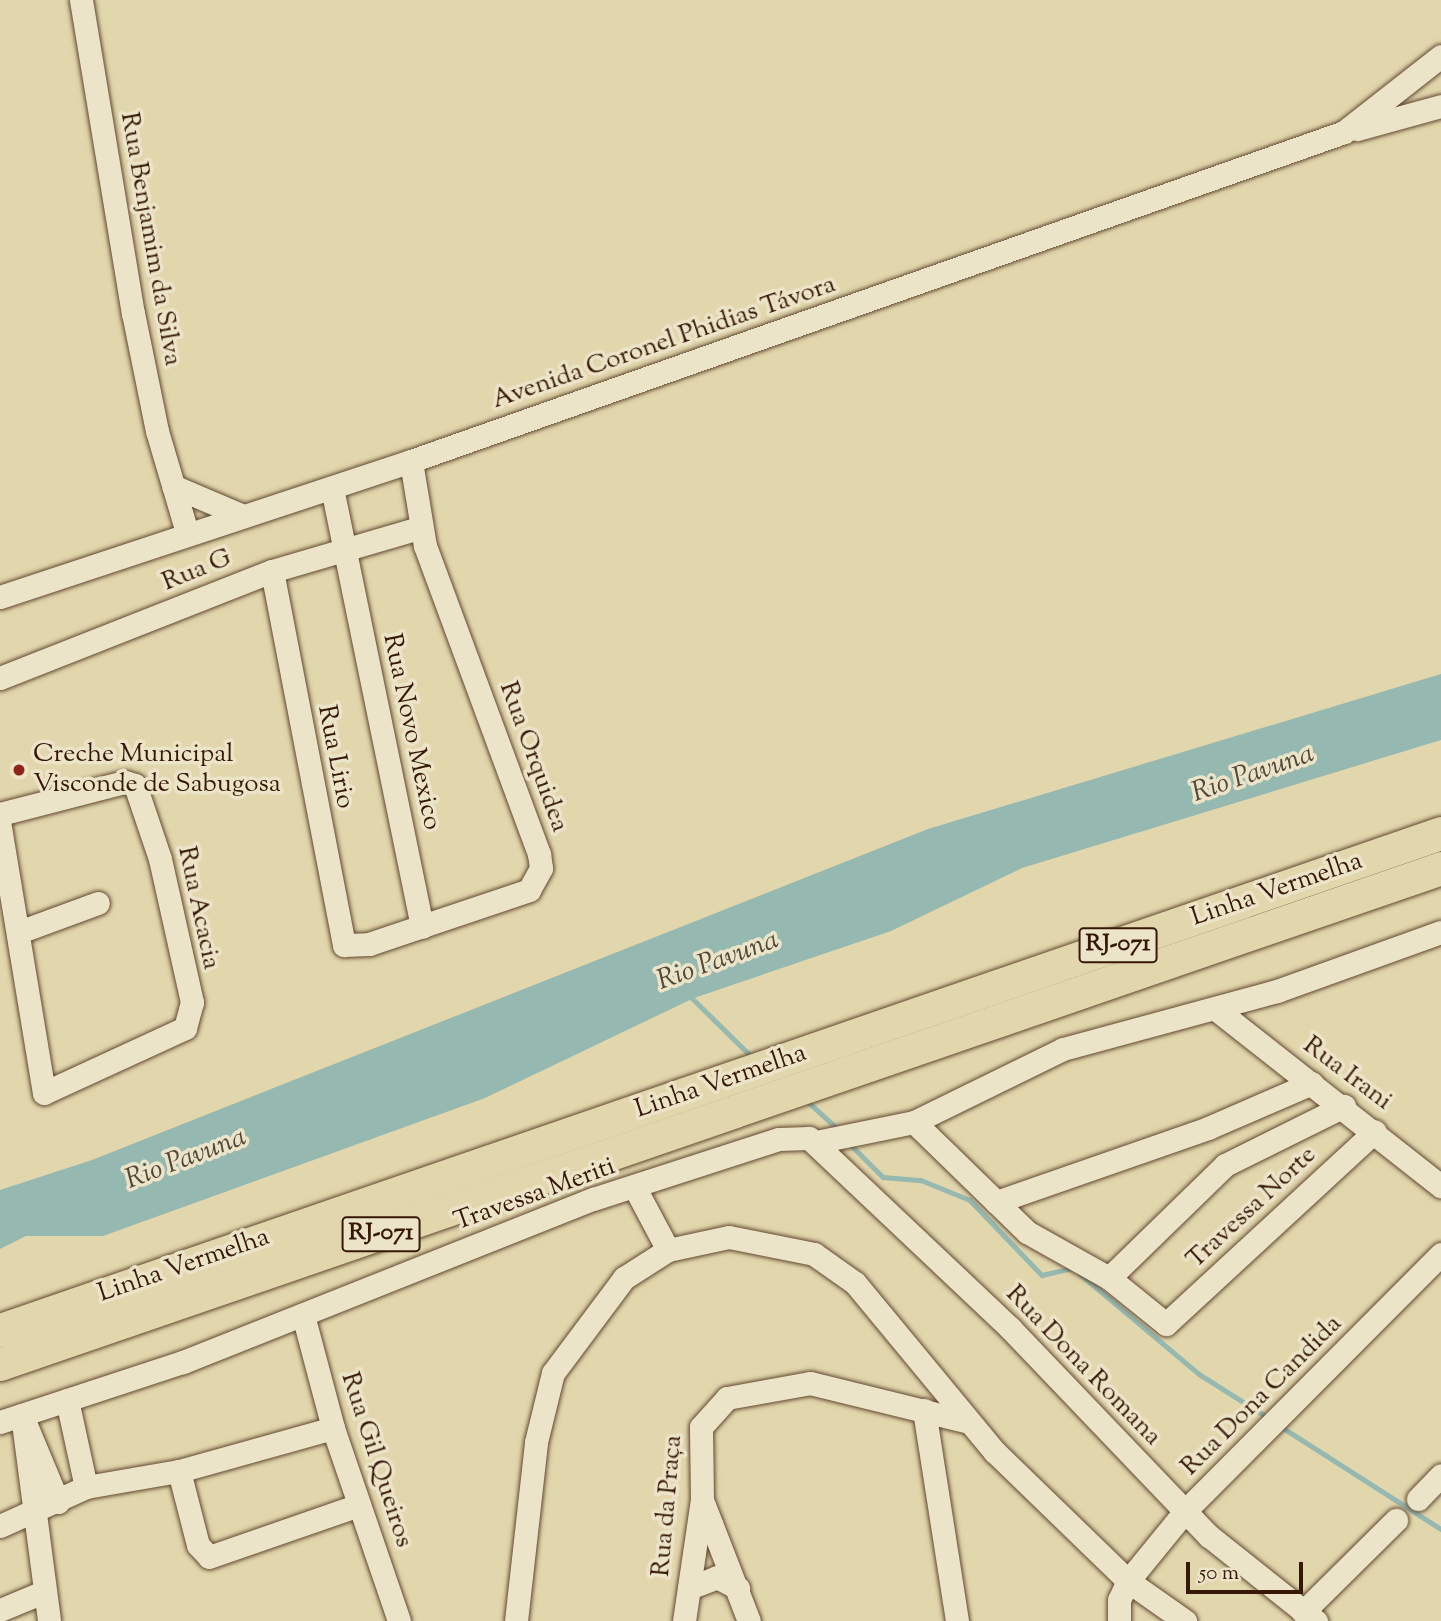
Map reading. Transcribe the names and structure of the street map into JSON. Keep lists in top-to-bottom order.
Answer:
{
  "streets": {
    "highway": ["Linha Vermelha", "RJ-071"],
    "street": [
      "Rua Benjamim da Silva",
      "Avenida Coronel Phidias Távora",
      "Rua G",
      "Rua Novo Mexico",
      "Rua Lirio",
      "Rua Orquidea",
      "Rua Acacia",
      "Rua Irani",
      "Travessa Meriti",
      "Travessa Norte",
      "Rua Dona Romana",
      "Rua Dona Candida",
      "Rua Gil Queiros",
      "Rua da Praça"
    ]
  },
  "crossings": [
    ["Rua Benjamim da Silva", "Avenida Coronel Phidias Távora"],
    ["Avenida Coronel Phidias Távora", "Rua Orquidea"],
    ["Rua G", "Rua Novo Mexico"],
    ["Rua G", "Rua Lirio"],
    ["Rua G", "Rua Orquidea"],
    ["Rua Novo Mexico", "Rua Orquidea"],
    ["Rua Lirio", "Rua Orquidea"],
    ["Rua Irani", "Travessa Meriti"],
    ["Rua Irani", "Travessa Norte"],
    ["Travessa Meriti", "Rua Dona Romana"],
    ["Travessa Meriti", "Rua Gil Queiros"],
    ["Rua Dona Romana", "Rua Dona Candida"]
  ],
  "water": ["Rio Pavuna"],
  "places": ["Creche Municipal Visconde de Sabugosa"],
  "scale_bar": "50 m"
}
